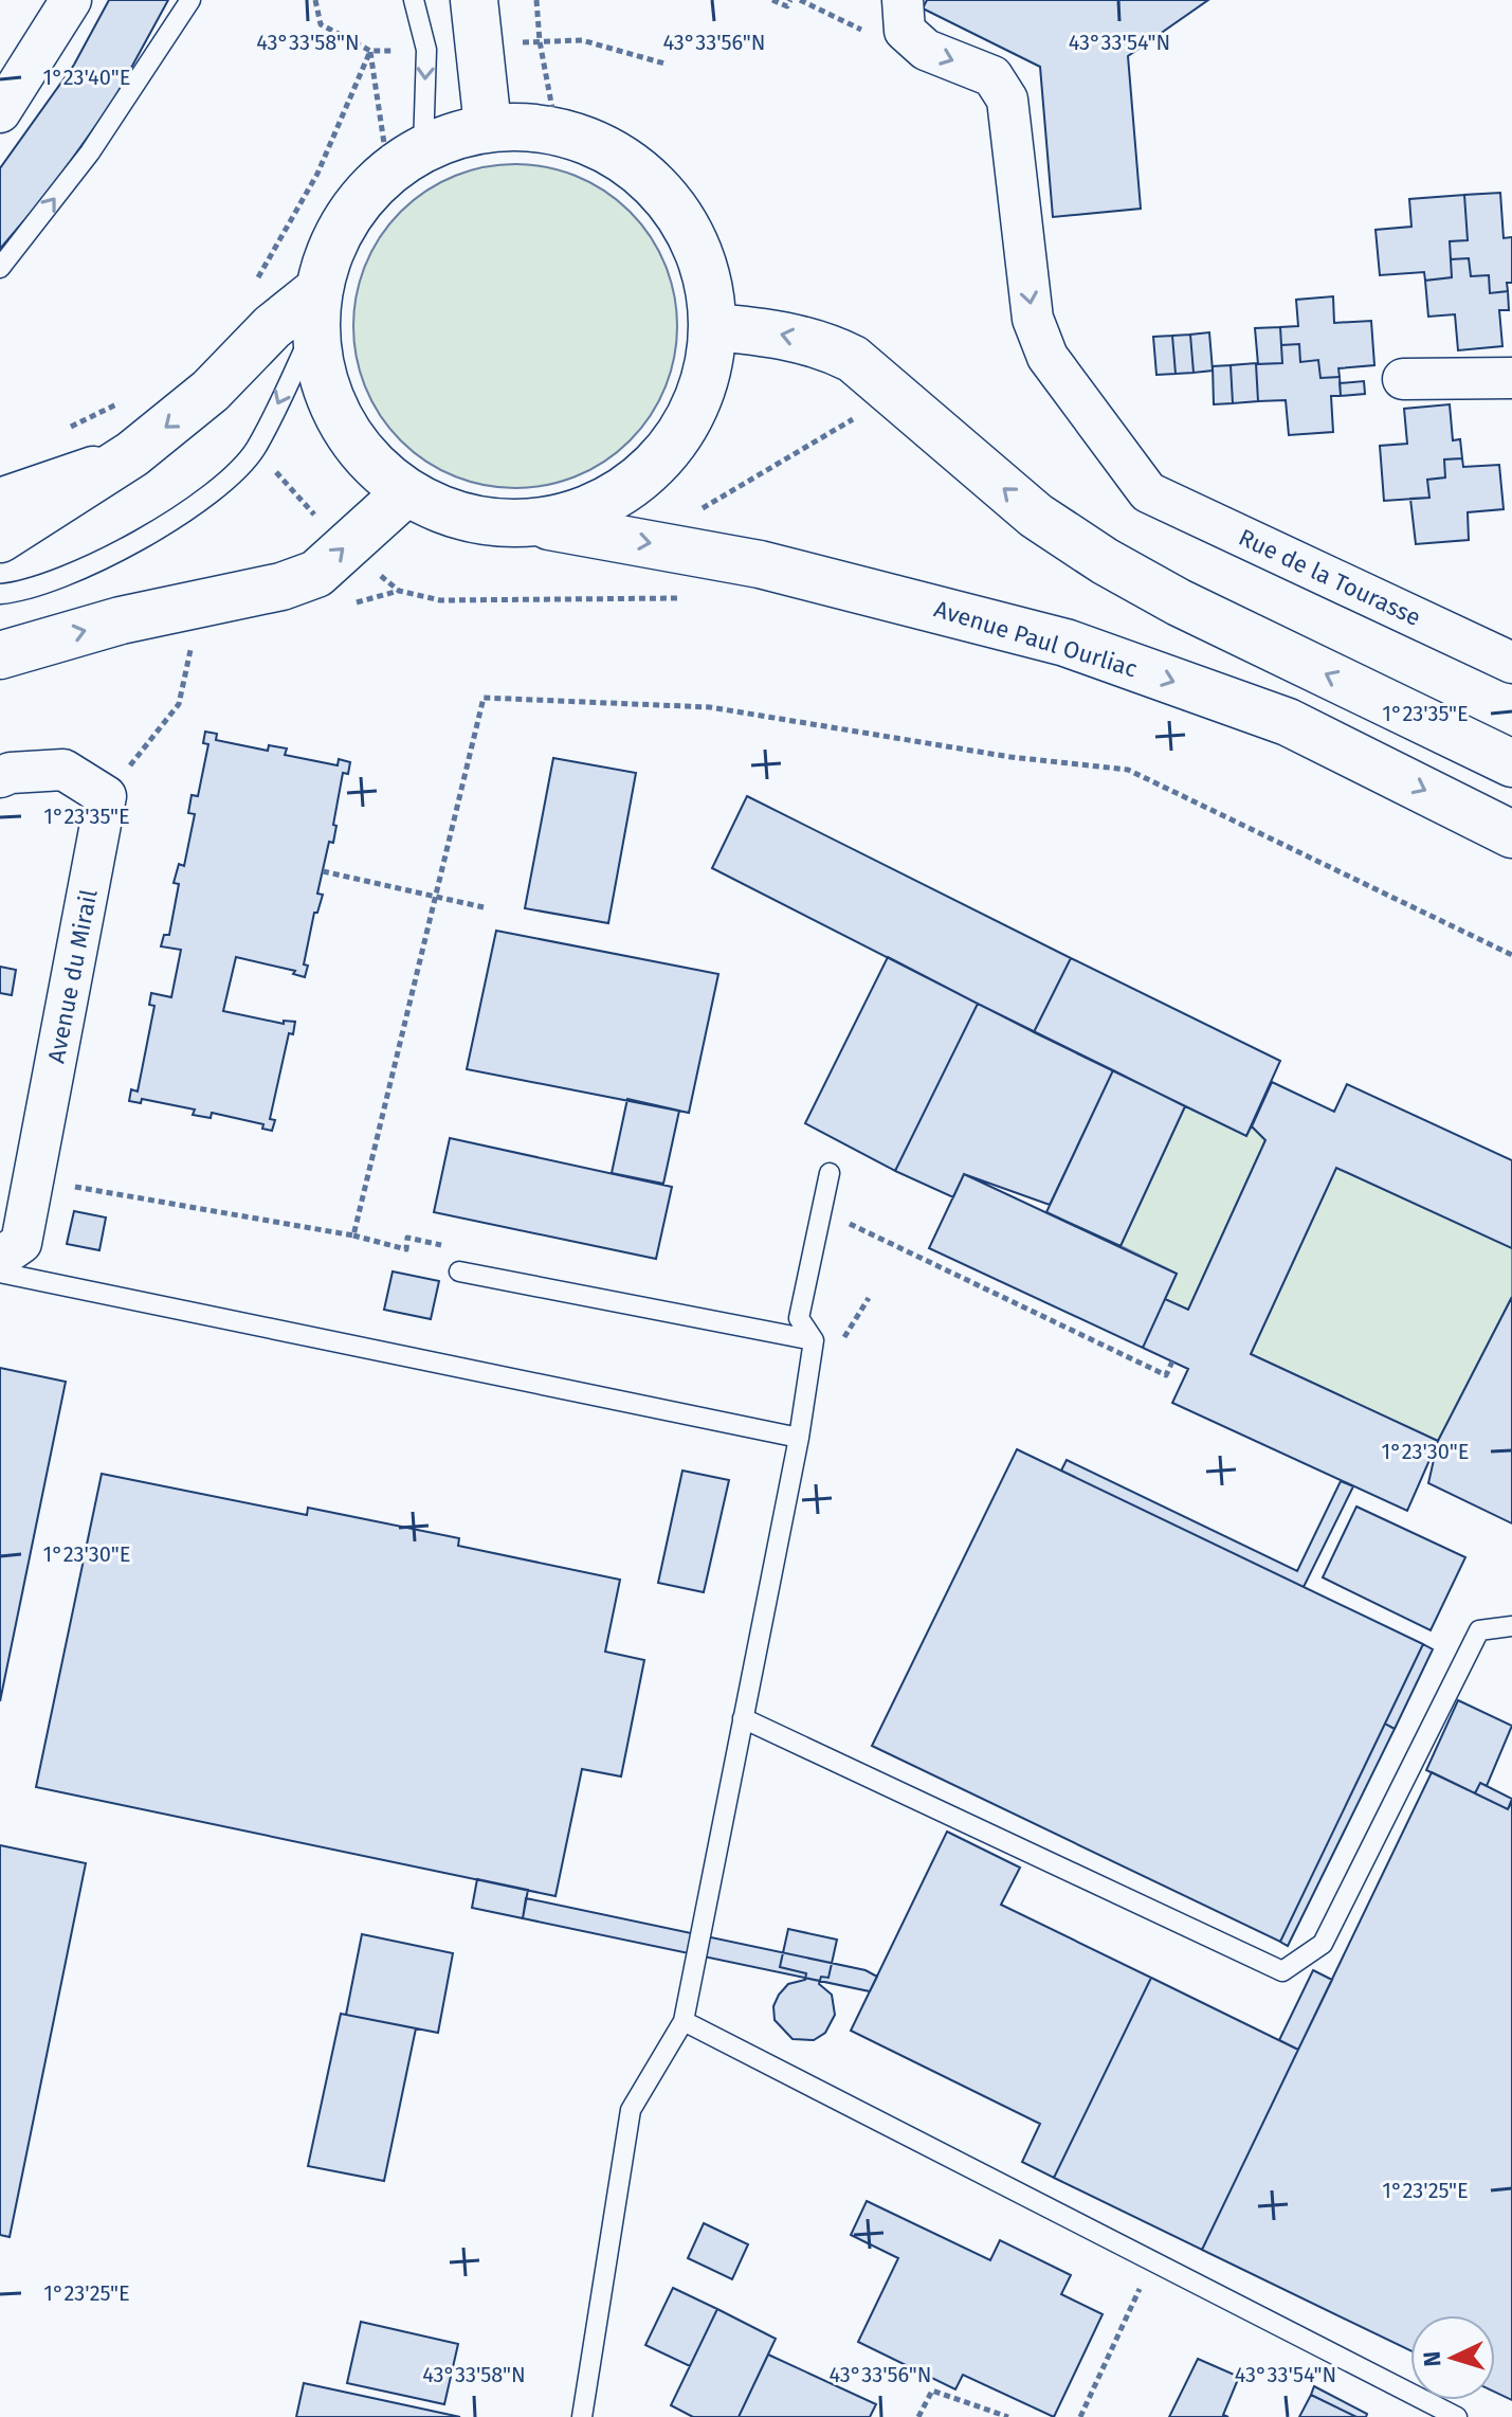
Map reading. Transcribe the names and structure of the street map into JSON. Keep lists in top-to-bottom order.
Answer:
{
  "streets": {
    "main road": ["Avenue Paul Ourliac"],
    "street": ["Rue de la Tourasse", "Avenue du Mirail"]
  },
  "one_way": ["Rue de la Tourasse"],
  "north": "left",
  "coordinates": [
    "43°33'58\"N",
    "43°33'56\"N",
    "43°33'54\"N",
    "1°23'40\"E",
    "1°23'35\"E",
    "1°23'30\"E",
    "1°23'25\"E"
  ]
}
